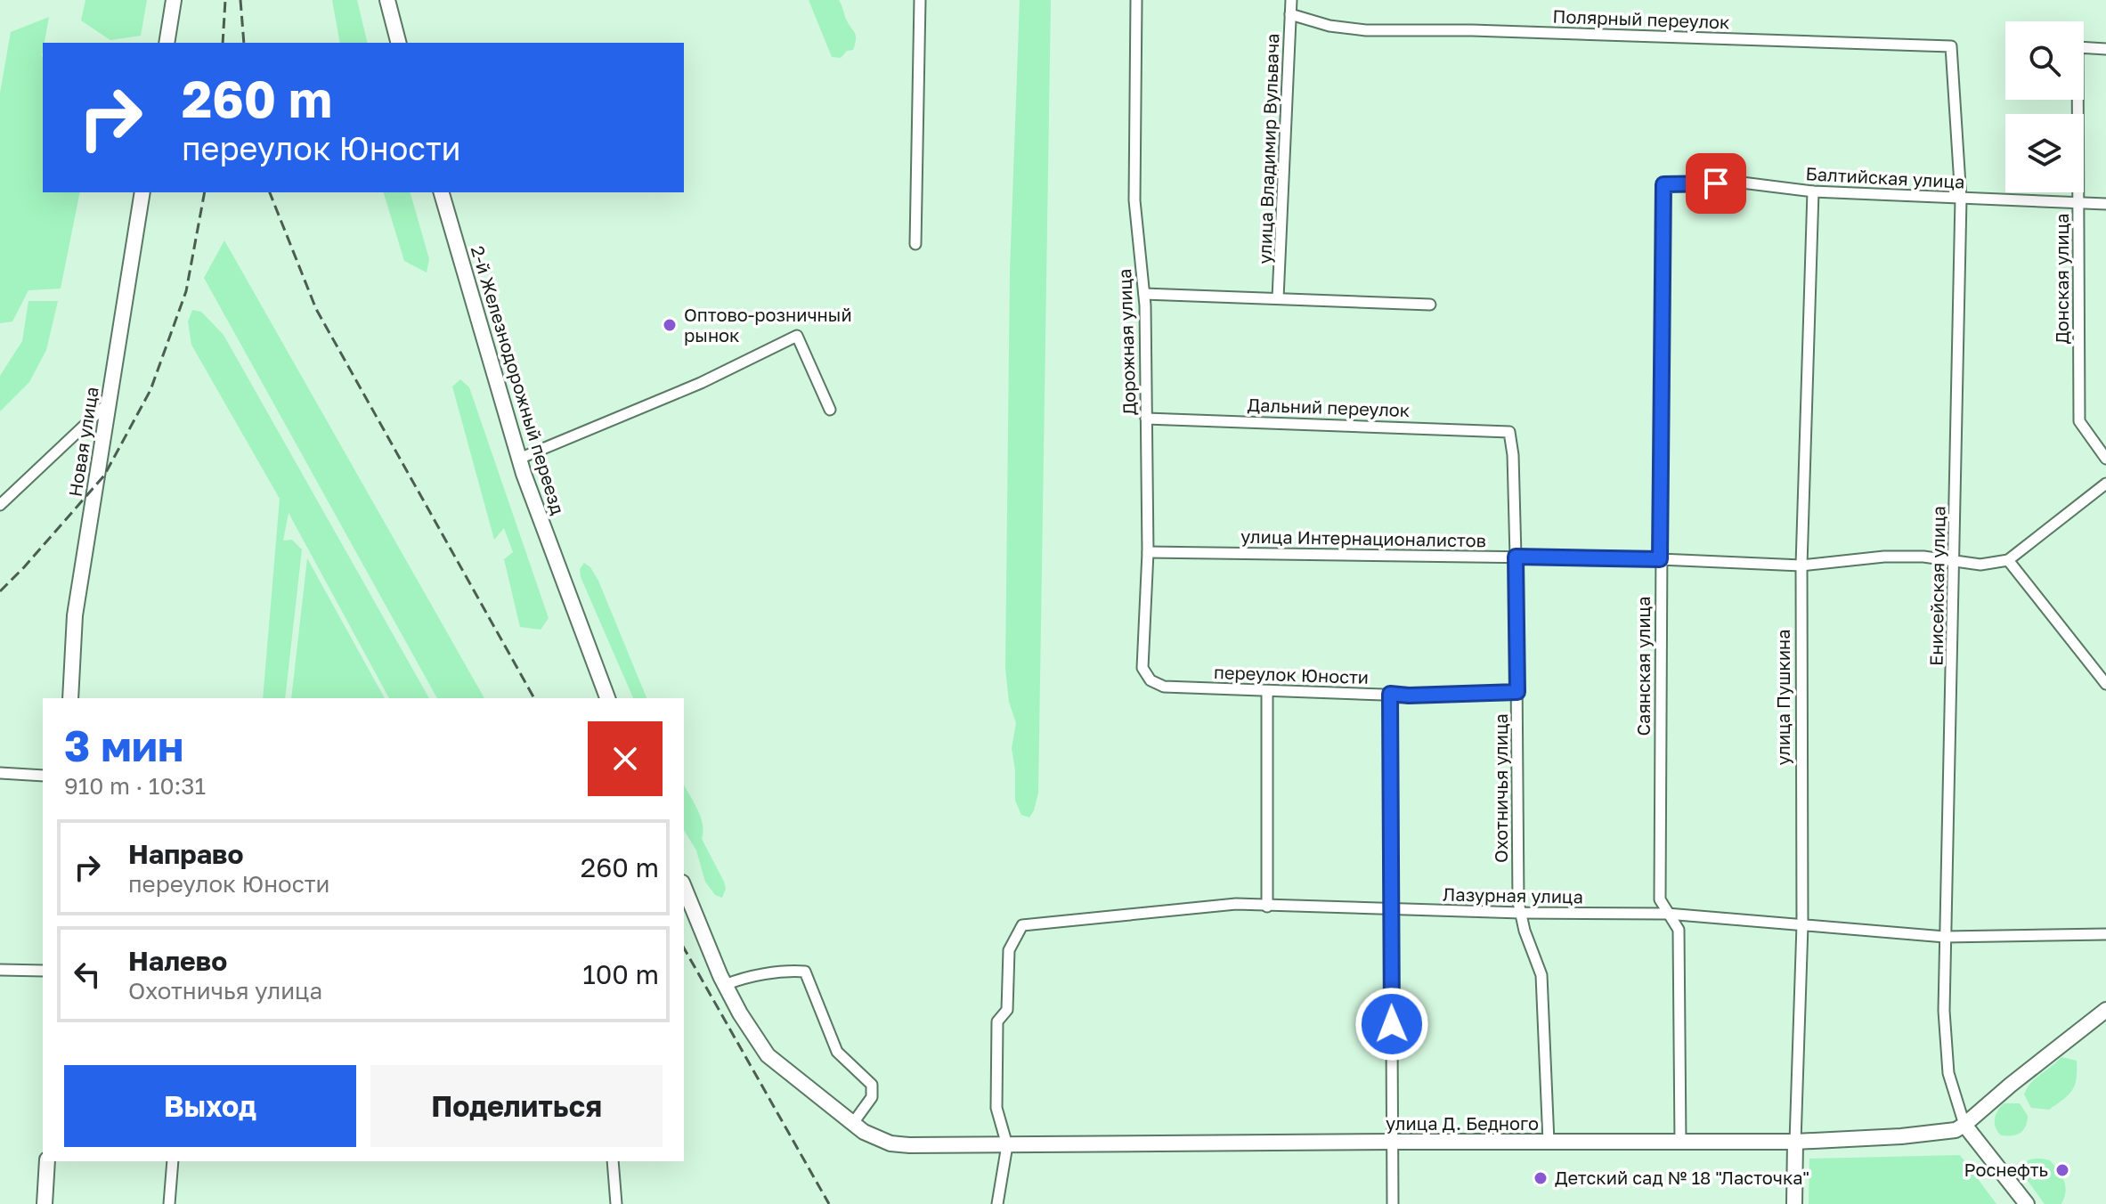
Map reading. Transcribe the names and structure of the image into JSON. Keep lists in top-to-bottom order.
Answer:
{
  "streets": {
    "street": [
      "Полярный переулок",
      "улица Владимир Вульвача",
      "Балтийская улица",
      "Донская улица",
      "Дорожная улица",
      "2-й Железнодорожный переезд",
      "Дальний переулок",
      "Новая улица",
      "улица Интернационалистов",
      "Енисейская улица",
      "Саянская улица",
      "переулок Юности",
      "улица Пушкина",
      "Охотничья улица",
      "Лазурная улица",
      "улица Д. Бедного"
    ]
  },
  "crossings": [
    ["Полярный переулок", "улица Владимир Вульвача"],
    ["Полярный переулок", "Енисейская улица"],
    ["Балтийская улица", "Донская улица"],
    ["Балтийская улица", "Енисейская улица"],
    ["Балтийская улица", "Саянская улица"],
    ["Балтийская улица", "улица Пушкина"],
    ["Дорожная улица", "Дальний переулок"],
    ["Дорожная улица", "улица Интернационалистов"],
    ["Дорожная улица", "переулок Юности"],
    ["Дальний переулок", "Охотничья улица"],
    ["улица Интернационалистов", "Енисейская улица"],
    ["улица Интернационалистов", "Саянская улица"],
    ["улица Интернационалистов", "улица Пушкина"],
    ["улица Интернационалистов", "Охотничья улица"],
    ["Енисейская улица", "Лазурная улица"],
    ["Енисейская улица", "улица Д. Бедного"],
    ["Саянская улица", "Лазурная улица"],
    ["Саянская улица", "улица Д. Бедного"],
    ["переулок Юности", "Охотничья улица"],
    ["улица Пушкина", "Лазурная улица"],
    ["улица Пушкина", "улица Д. Бедного"],
    ["Охотничья улица", "Лазурная улица"],
    ["Охотничья улица", "улица Д. Бедного"],
    ["Лазурная улица", "улица Д. Бедного"]
  ],
  "places": ["Оптово-розничный рынок", "Роснефть", "Детский сад № 18 \"Ласточка\""],
  "page": {
    "turn": ["260 m", "переулок Юности"],
    "heading": ["3 мин", "910 m · 10:31"],
    "list": [
      {
        "name": "Направо",
        "note": "переулок Юности",
        "value": "260 m"
      },
      {
        "name": "Налево",
        "note": "Охотничья улица",
        "value": "100 m"
      }
    ],
    "buttons": ["Выход", "Поделиться"]
  }
}
